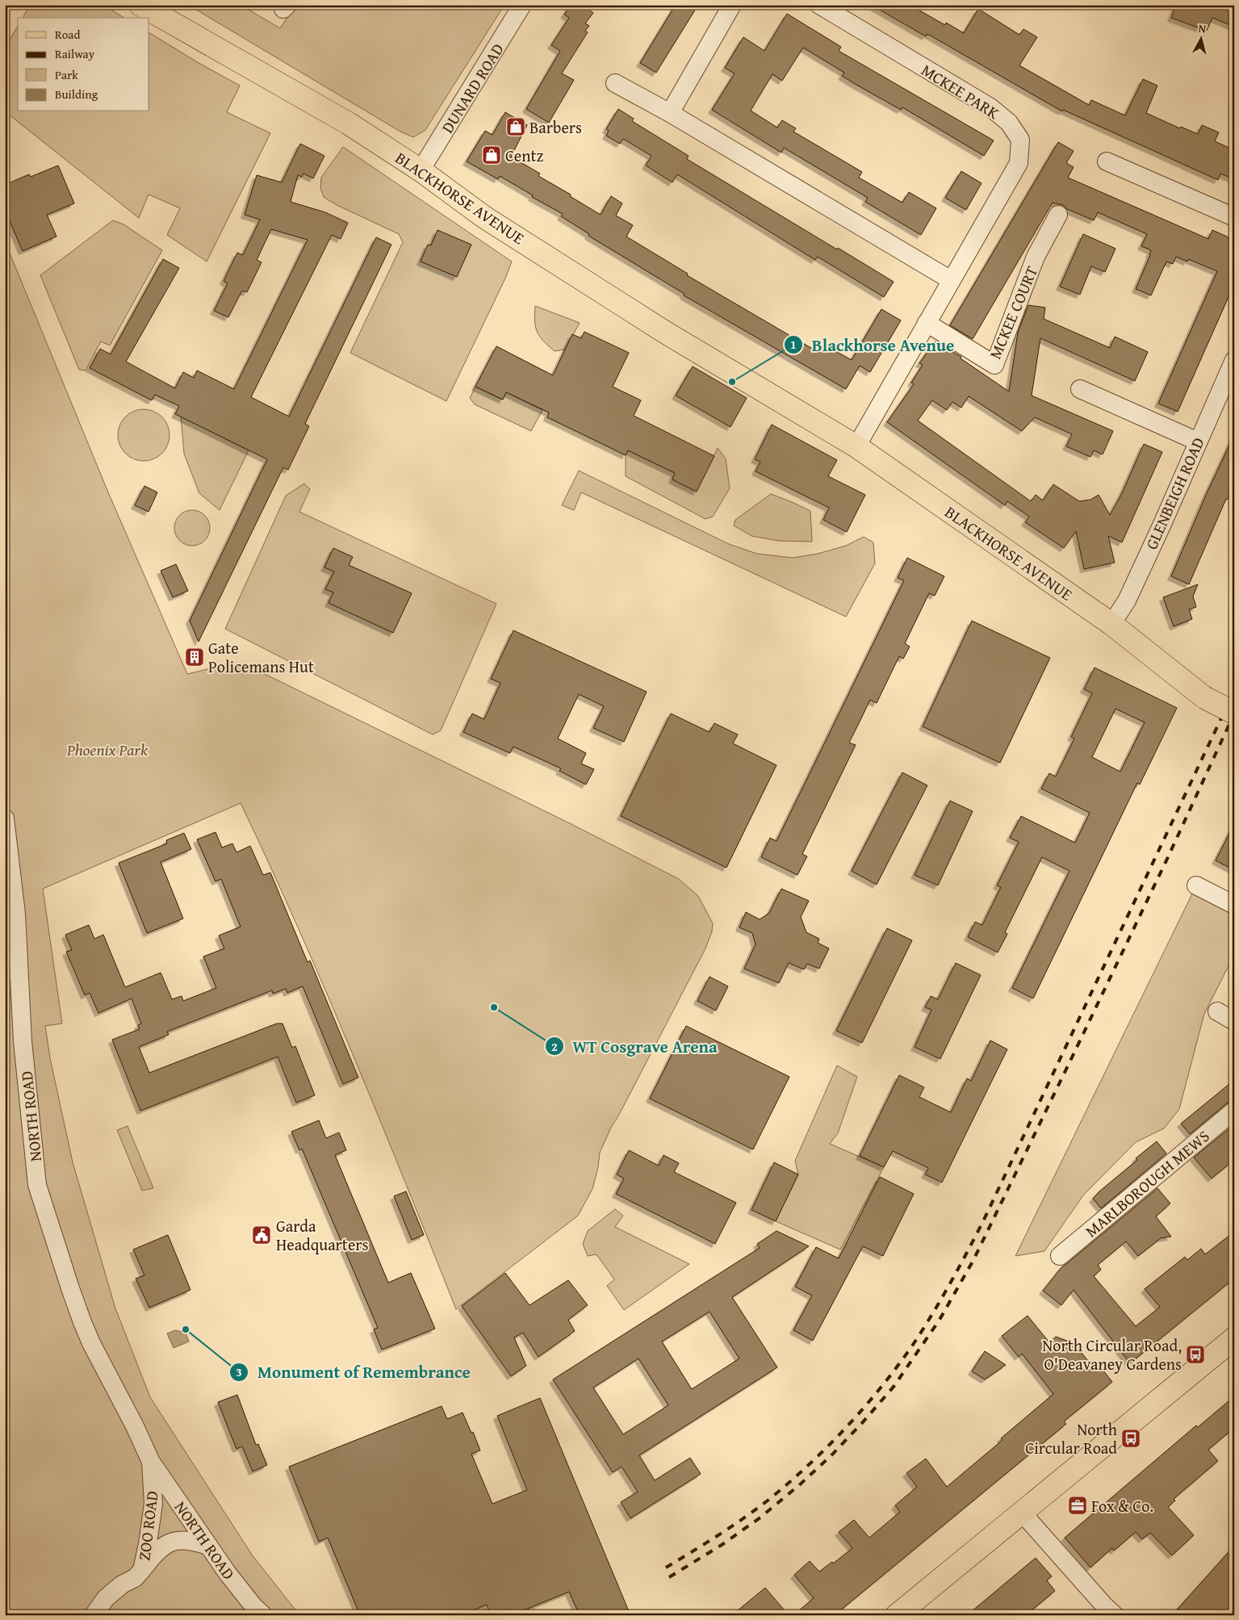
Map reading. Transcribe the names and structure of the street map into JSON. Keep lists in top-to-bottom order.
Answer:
{
  "streets": {
    "main road": ["BLACKHORSE AVENUE"],
    "street": [
      "DUNARD ROAD",
      "MCKEE PARK",
      "MCKEE COURT",
      "GLENBEIGH ROAD",
      "NORTH ROAD",
      "MARLBOROUGH MEWS",
      "ZOO ROAD"
    ]
  },
  "crossings": [
    ["DUNARD ROAD", "BLACKHORSE AVENUE"],
    ["MCKEE PARK", "BLACKHORSE AVENUE"],
    ["MCKEE PARK", "MCKEE COURT"],
    ["BLACKHORSE AVENUE", "GLENBEIGH ROAD"],
    ["NORTH ROAD", "ZOO ROAD"]
  ],
  "parks": ["Phoenix Park"],
  "places": {
    "shop": ["Barbers", "Centz"],
    "other": ["Blackhorse Avenue", "WT Cosgrave Arena", "Monument of Remembrance"],
    "building": ["Gate Policemans Hut"],
    "public building": ["Garda Headquarters"],
    "bus stop": ["North Circular Road, O'Deavaney Gardens", "North Circular Road"],
    "office": ["Fox & Co."]
  },
  "legend": [
    "Road",
    "Railway",
    "Park",
    "Building"
  ],
  "north": "top"
}
